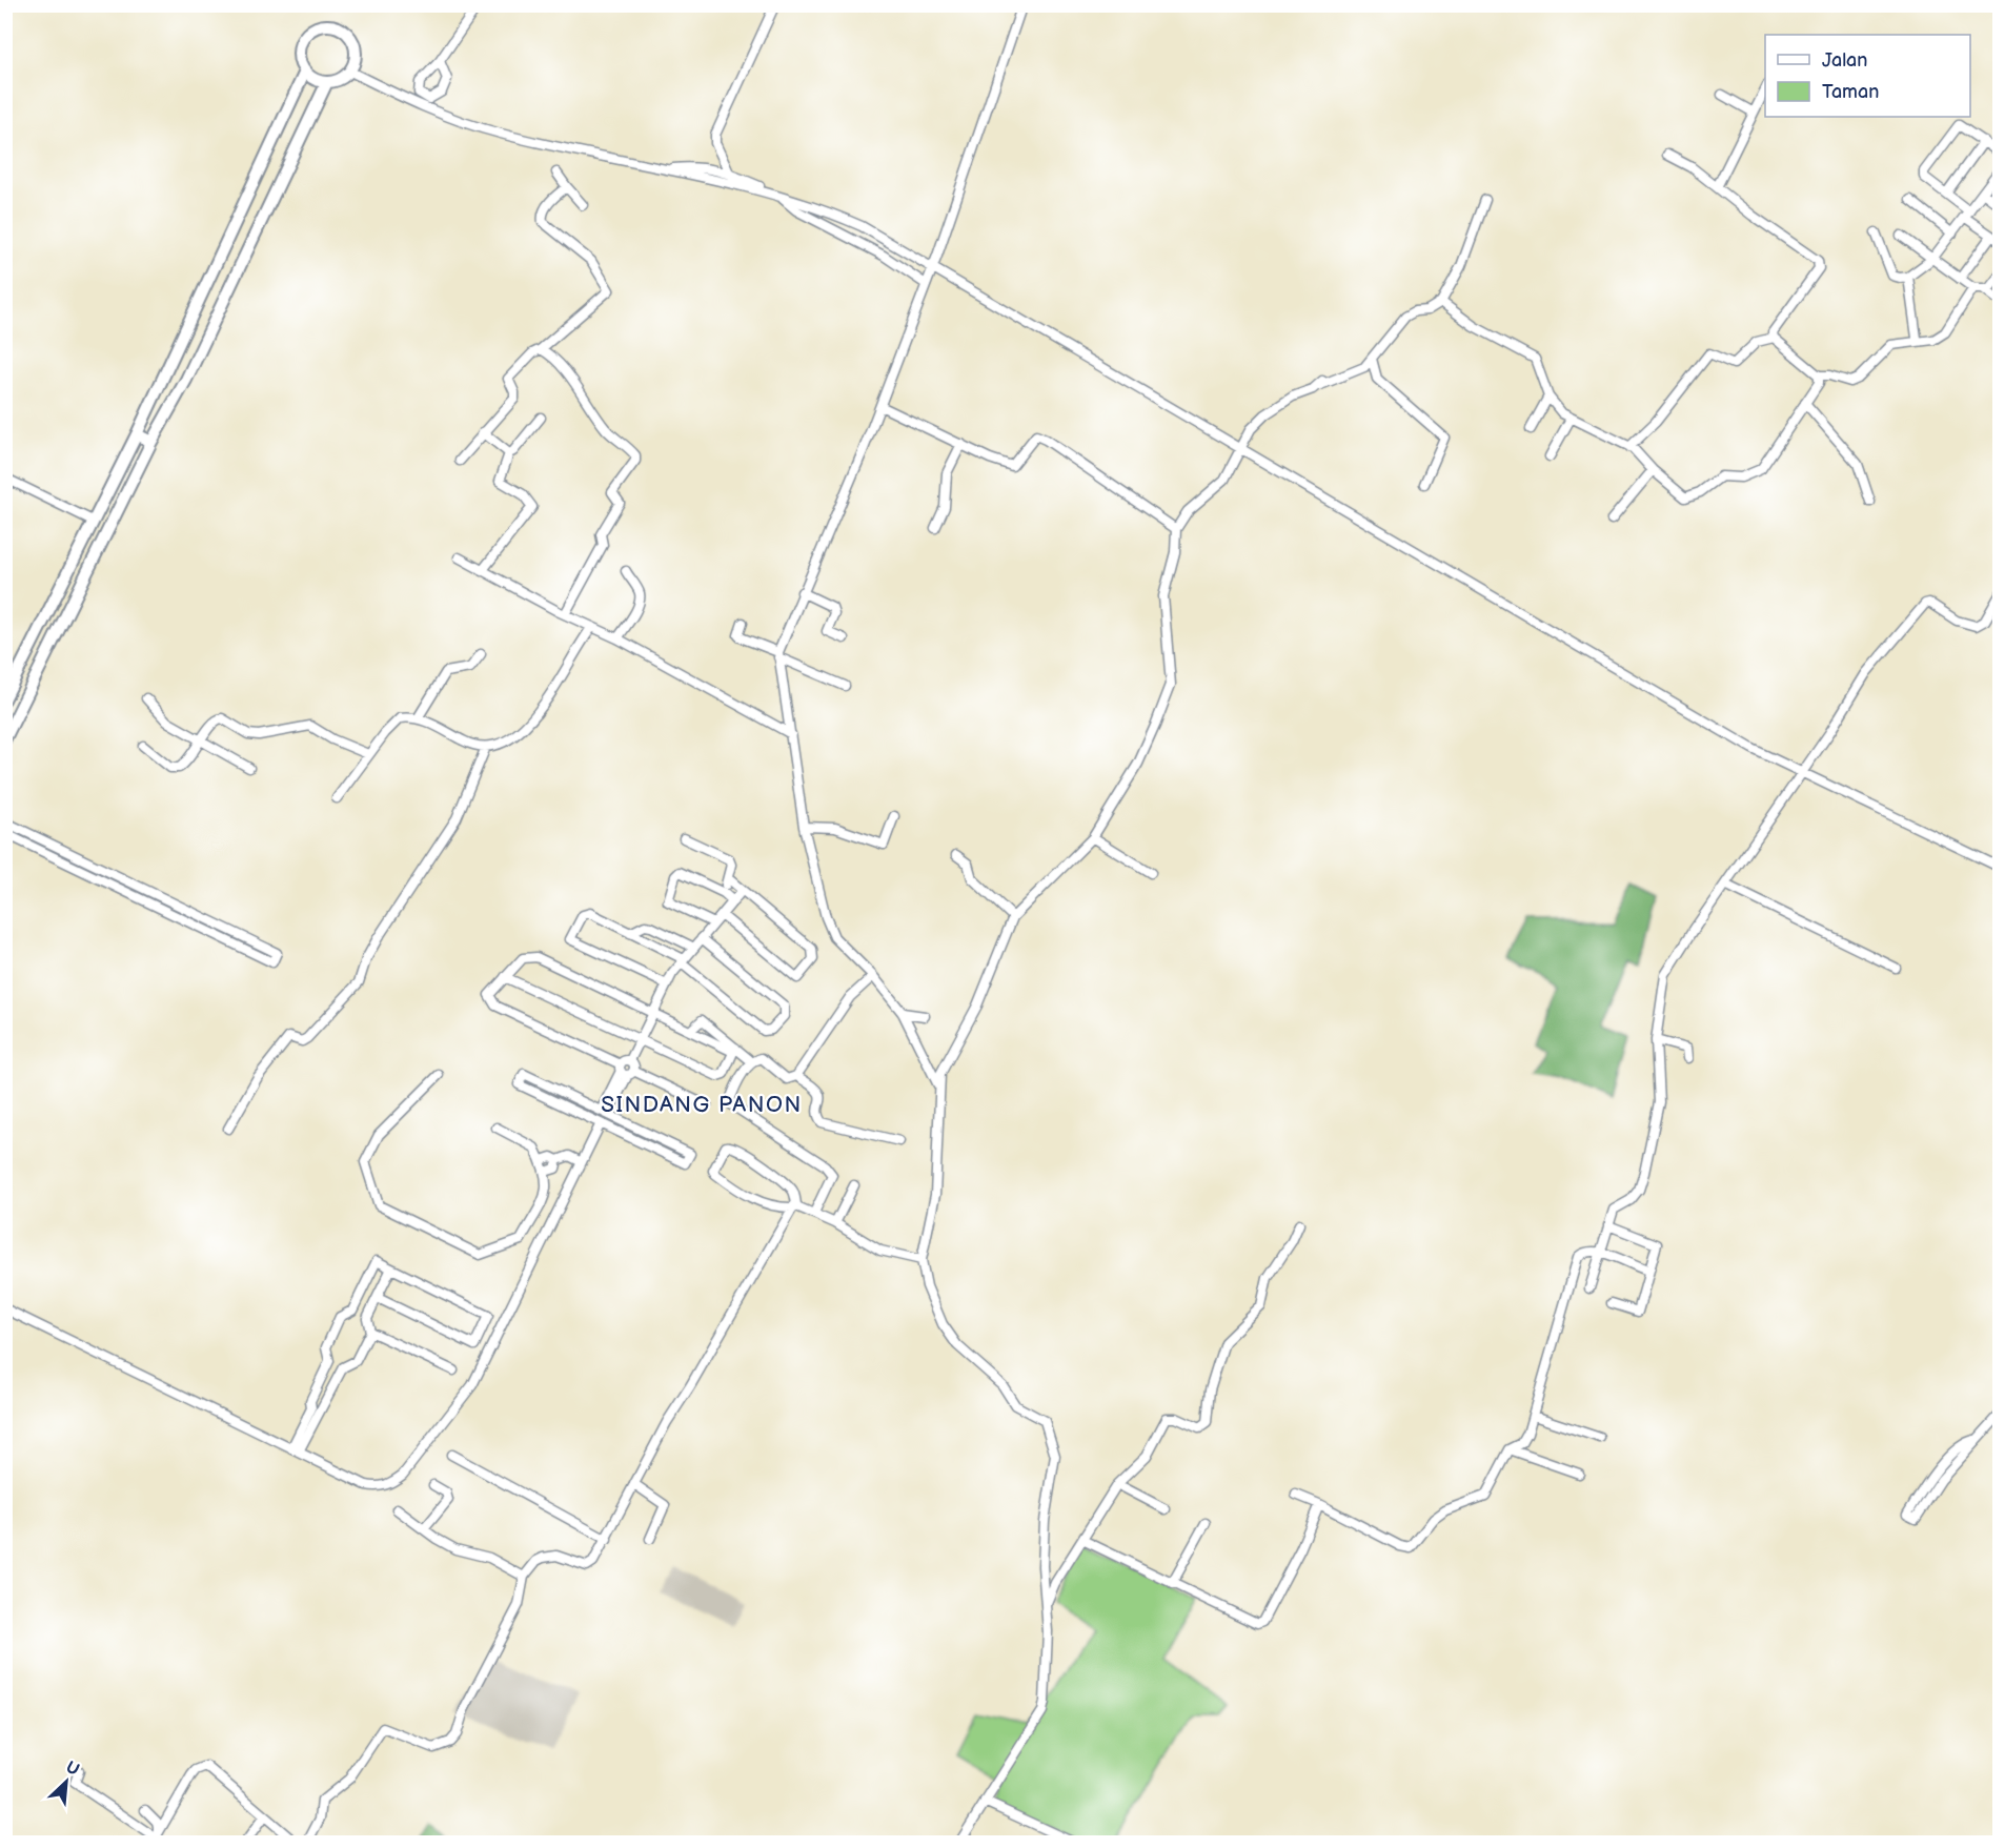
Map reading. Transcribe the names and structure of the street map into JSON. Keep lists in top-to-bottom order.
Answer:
{
  "districts": ["SINDANG PANON"],
  "legend": ["Jalan", "Taman"],
  "north": "top right"
}
